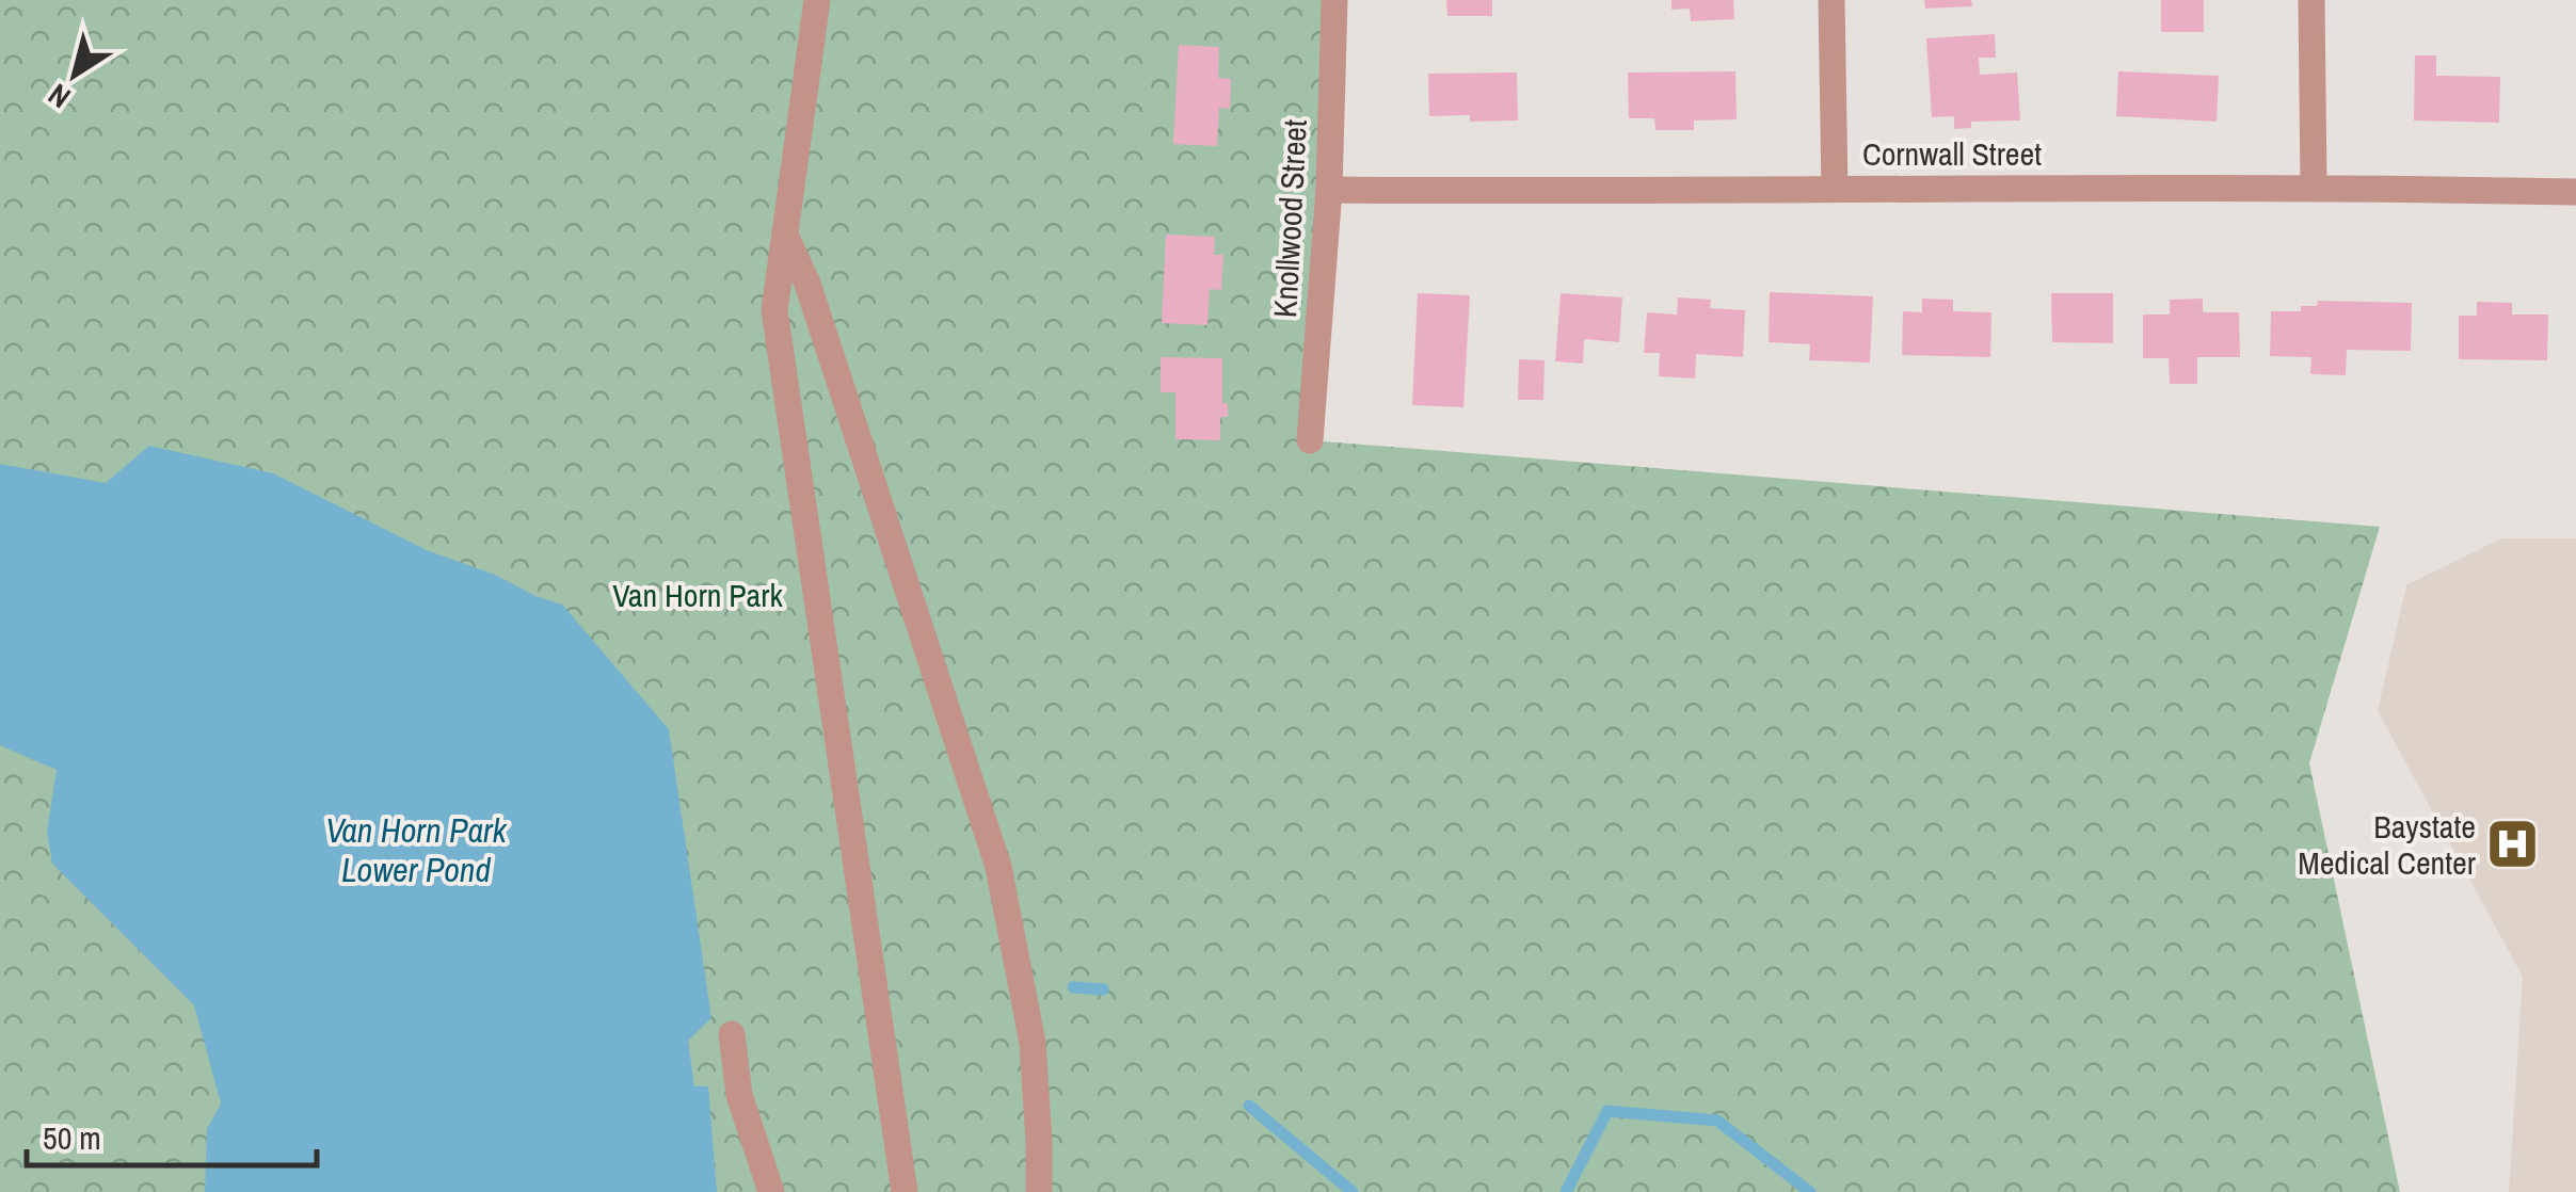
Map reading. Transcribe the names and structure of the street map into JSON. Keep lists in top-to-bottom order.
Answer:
{
  "streets": {
    "street": ["Cornwall Street", "Knollwood Street"]
  },
  "crossings": [
    ["Cornwall Street", "Knollwood Street"]
  ],
  "water": ["Van Horn Park Lower Pond"],
  "parks": ["Van Horn Park"],
  "places": {
    "hospital": ["Baystate Medical Center"]
  },
  "scale_bar": "50 m",
  "north": "bottom left"
}
